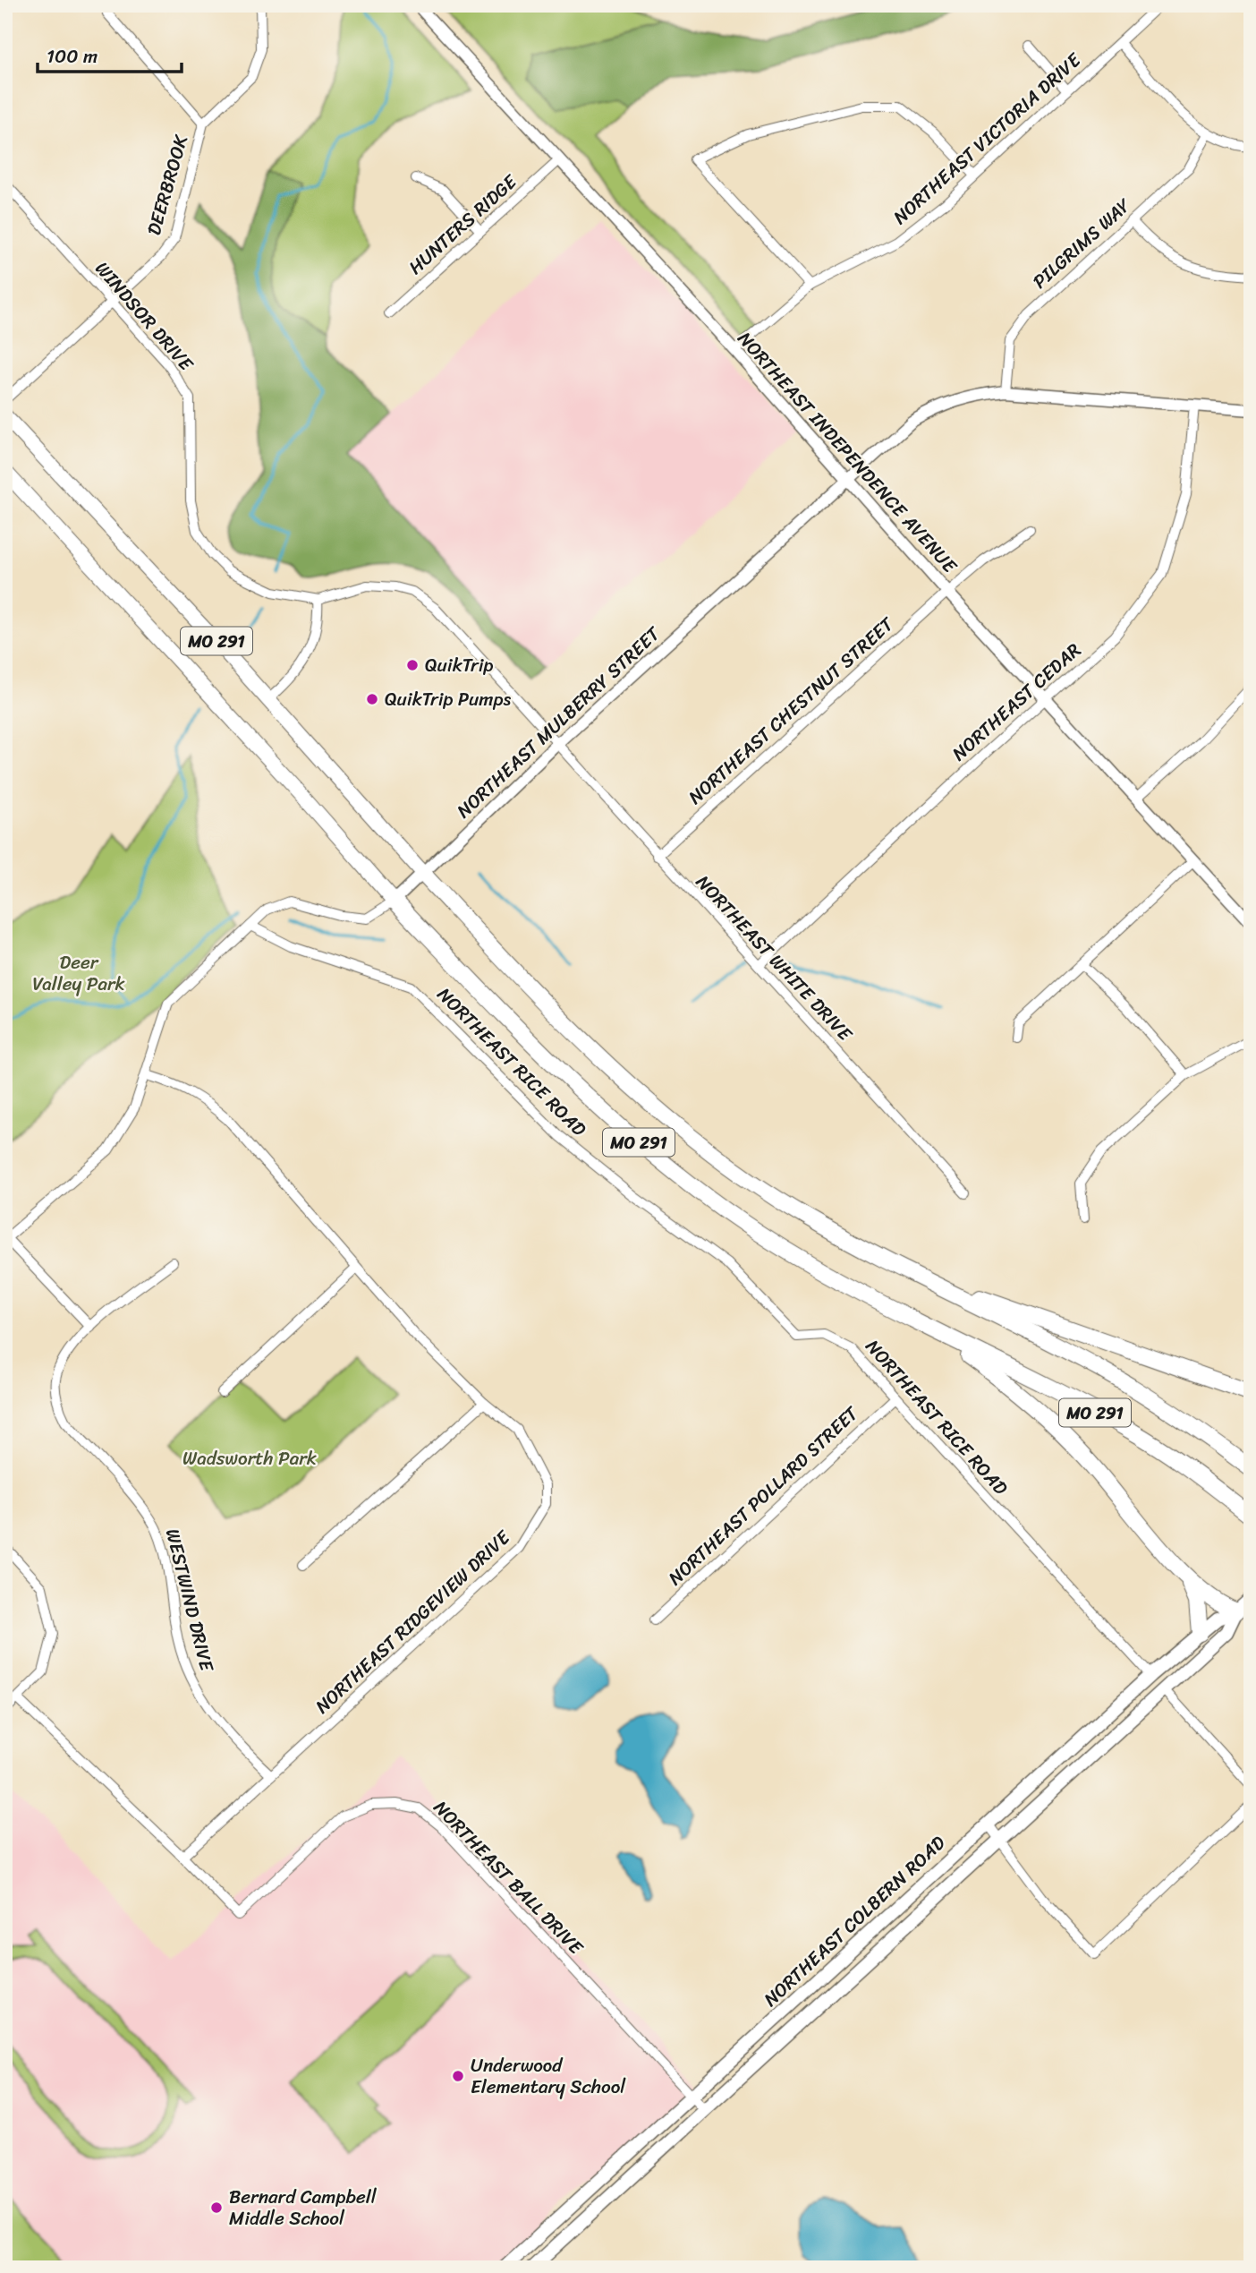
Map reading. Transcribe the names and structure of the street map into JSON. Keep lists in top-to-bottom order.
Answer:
{
  "streets": {
    "highway": ["MO 291"],
    "main road": ["NORTHEAST COLBERN ROAD"],
    "street": [
      "NORTHEAST VICTORIA DRIVE",
      "DEERBROOK",
      "HUNTERS RIDGE",
      "PILGRIMS WAY",
      "WINDSOR DRIVE",
      "NORTHEAST INDEPENDENCE AVENUE",
      "NORTHEAST CEDAR",
      "NORTHEAST CHESTNUT STREET",
      "NORTHEAST MULBERRY STREET",
      "NORTHEAST WHITE DRIVE",
      "NORTHEAST RICE ROAD",
      "NORTHEAST POLLARD STREET",
      "WESTWIND DRIVE",
      "NORTHEAST RIDGEVIEW DRIVE",
      "NORTHEAST BALL DRIVE"
    ]
  },
  "crossings": [
    ["NORTHEAST VICTORIA DRIVE", "NORTHEAST INDEPENDENCE AVENUE"],
    ["DEERBROOK", "WINDSOR DRIVE"],
    ["HUNTERS RIDGE", "NORTHEAST INDEPENDENCE AVENUE"],
    ["PILGRIMS WAY", "NORTHEAST MULBERRY STREET"],
    ["WINDSOR DRIVE", "NORTHEAST MULBERRY STREET"],
    ["WINDSOR DRIVE", "NORTHEAST WHITE DRIVE"],
    ["NORTHEAST INDEPENDENCE AVENUE", "NORTHEAST CEDAR"],
    ["NORTHEAST INDEPENDENCE AVENUE", "NORTHEAST CHESTNUT STREET"],
    ["NORTHEAST INDEPENDENCE AVENUE", "NORTHEAST MULBERRY STREET"],
    ["MO 291", "NORTHEAST MULBERRY STREET"],
    ["NORTHEAST CEDAR", "NORTHEAST MULBERRY STREET"],
    ["NORTHEAST CEDAR", "NORTHEAST WHITE DRIVE"],
    ["NORTHEAST CHESTNUT STREET", "NORTHEAST WHITE DRIVE"],
    ["NORTHEAST MULBERRY STREET", "NORTHEAST WHITE DRIVE"],
    ["NORTHEAST MULBERRY STREET", "NORTHEAST RICE ROAD"],
    ["NORTHEAST MULBERRY STREET", "NORTHEAST RIDGEVIEW DRIVE"],
    ["NORTHEAST RICE ROAD", "NORTHEAST POLLARD STREET"],
    ["NORTHEAST RICE ROAD", "NORTHEAST COLBERN ROAD"],
    ["WESTWIND DRIVE", "NORTHEAST RIDGEVIEW DRIVE"],
    ["NORTHEAST RIDGEVIEW DRIVE", "NORTHEAST BALL DRIVE"],
    ["NORTHEAST BALL DRIVE", "NORTHEAST COLBERN ROAD"]
  ],
  "parks": ["Deer Valley Park", "Wadsworth Park"],
  "places": [
    "QuikTrip",
    "QuikTrip Pumps",
    "Underwood Elementary School",
    "Bernard Campbell Middle School"
  ],
  "scale_bar": "100 m"
}
